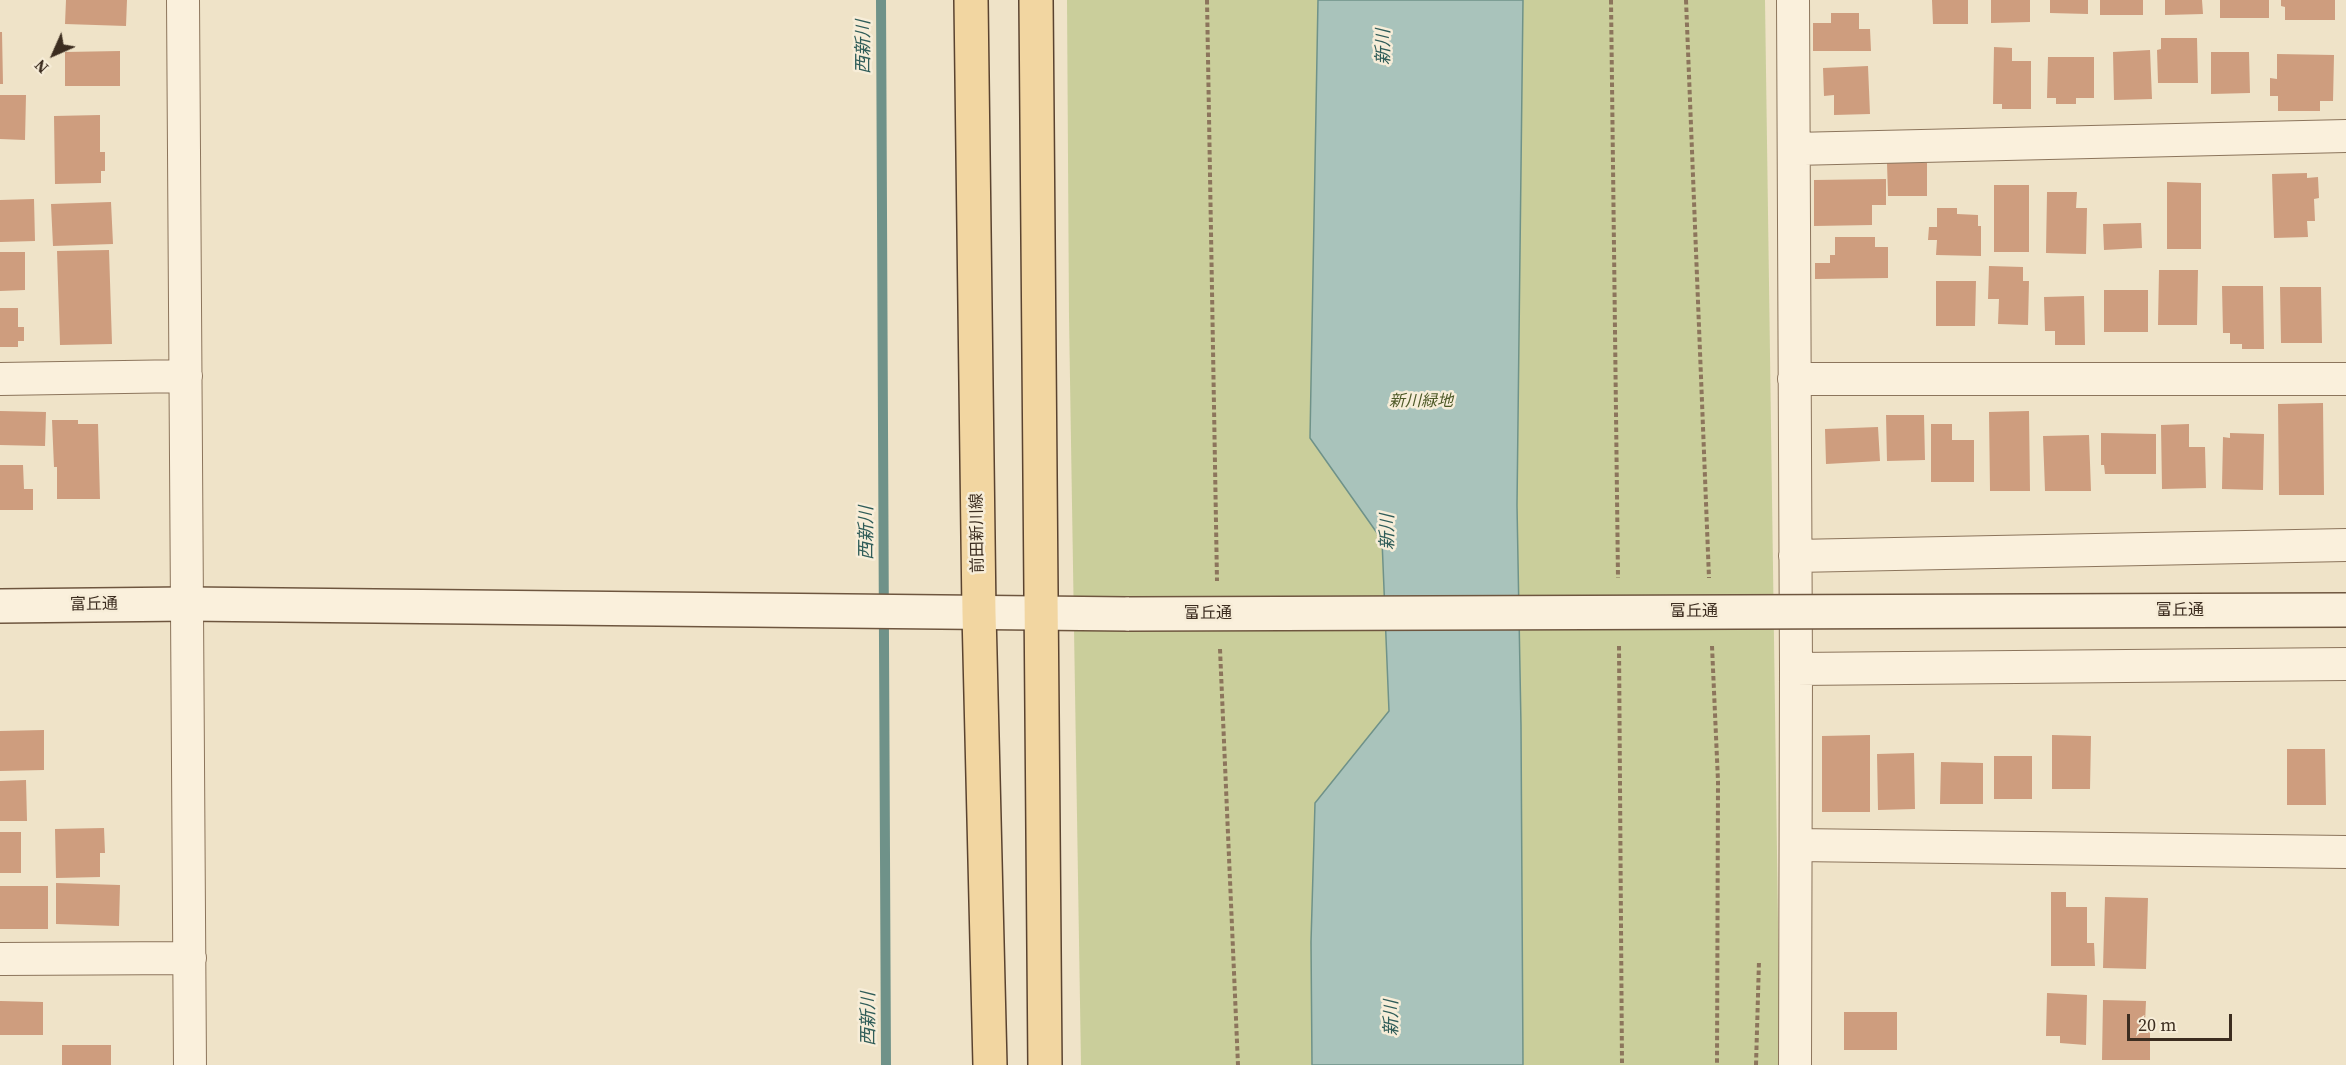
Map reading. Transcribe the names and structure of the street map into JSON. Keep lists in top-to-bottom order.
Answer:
{
  "streets": {
    "main road": ["前田新川線"],
    "street": ["富丘通"]
  },
  "crossings": [
    ["前田新川線", "富丘通"]
  ],
  "water": ["西新川", "新川"],
  "parks": ["新川緑地"],
  "scale_bar": "20 m",
  "north": "bottom left"
}
